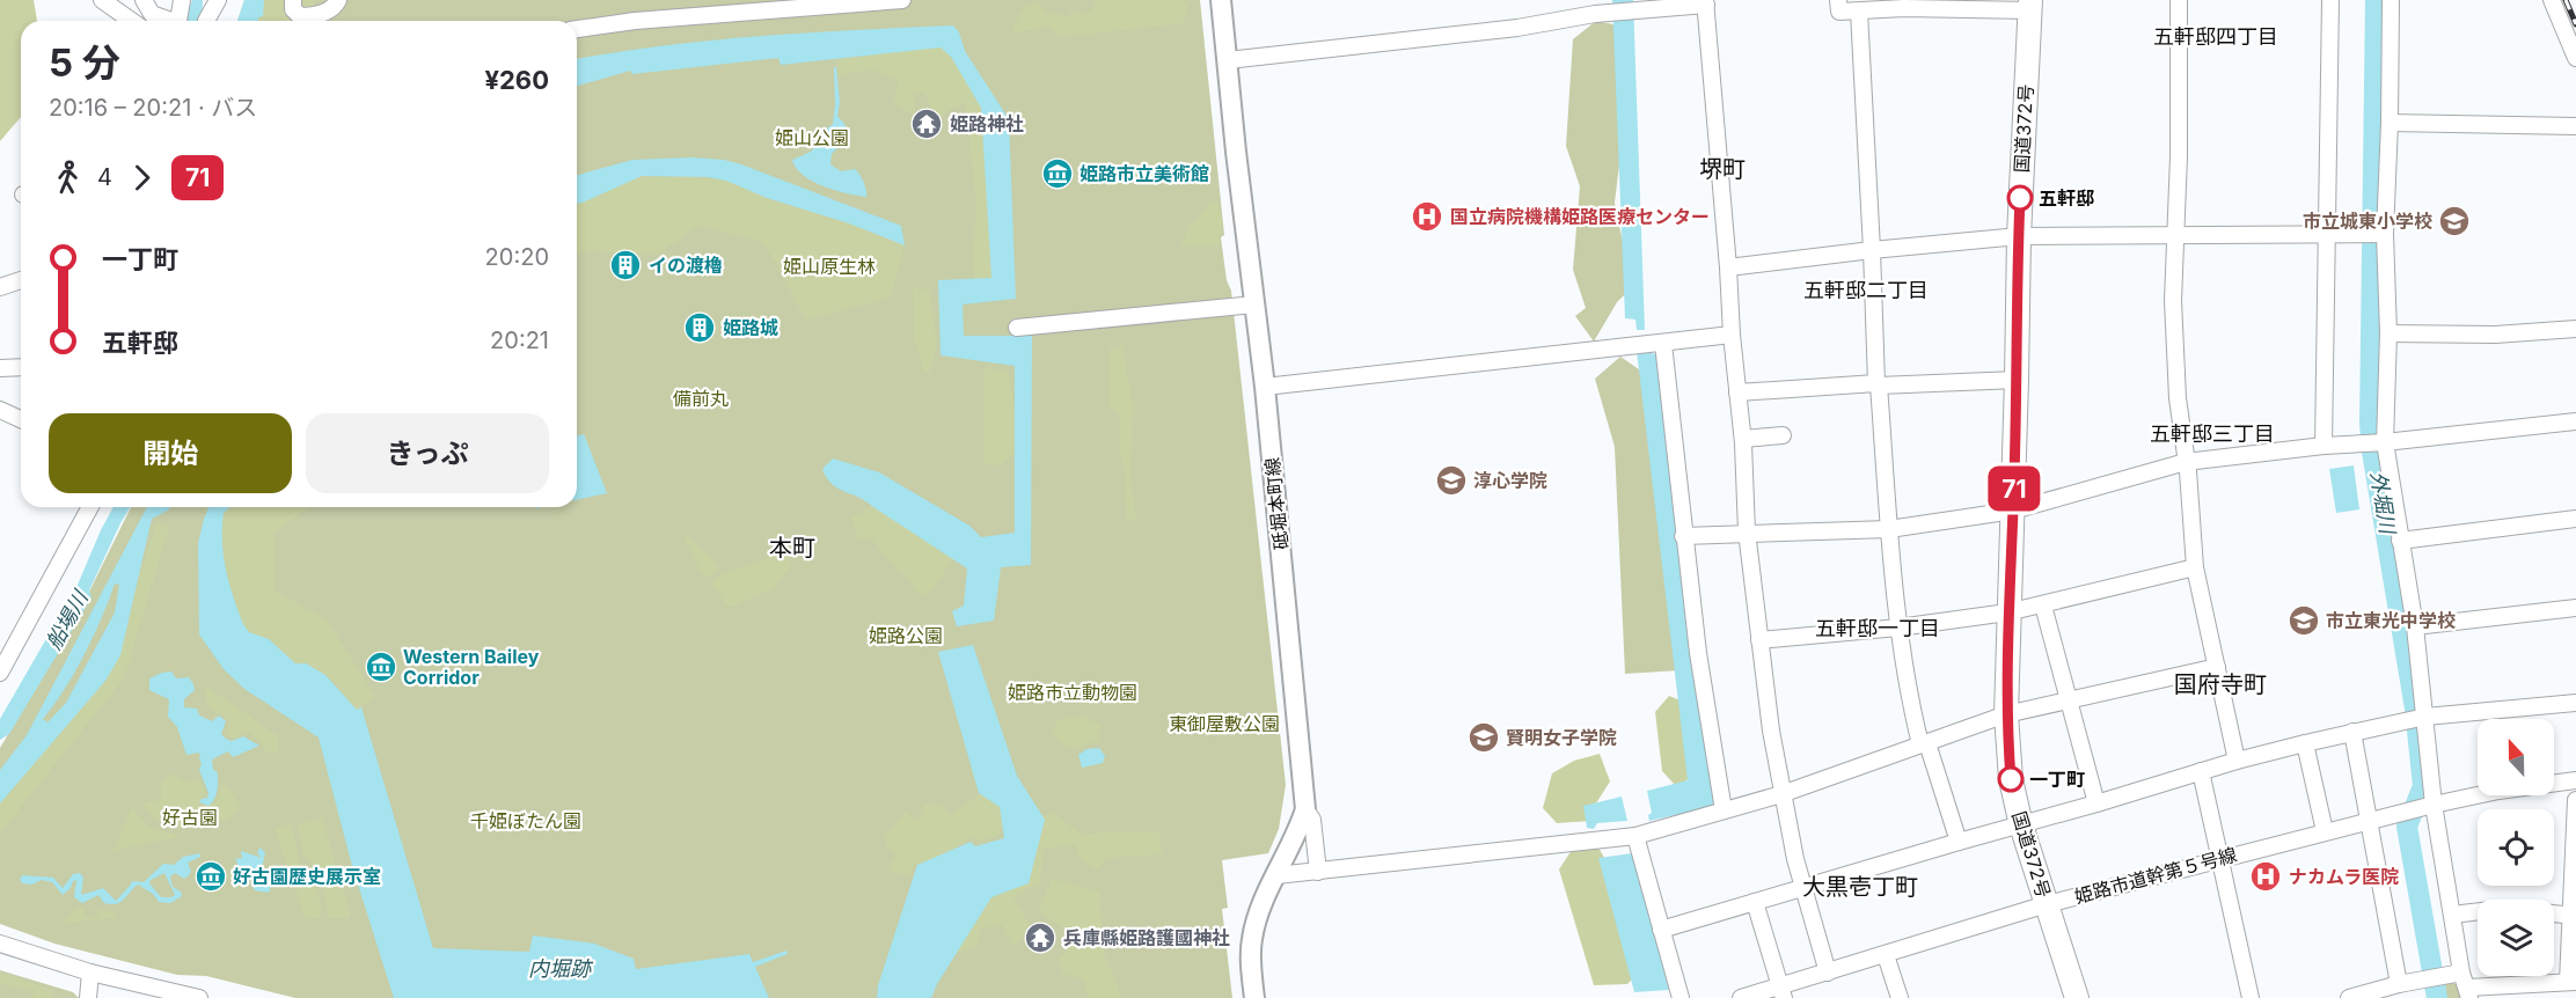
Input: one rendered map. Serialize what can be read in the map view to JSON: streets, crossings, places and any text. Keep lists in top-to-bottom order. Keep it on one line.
{"streets":{"highway":["国道372号"],"main road":["砥堀本町線"],"street":["姫路市道幹第５号線"]},"crossings":[["国道372号","姫路市道幹第５号線"]],"districts":["五軒邸四丁目","堺町","五軒邸二丁目","五軒邸三丁目","本町","五軒邸一丁目","国府寺町","大黒壱丁町"],"water":["外堀川","船場川","内堀跡"],"parks":["姫山公園","姫山原生林","備前丸","姫路公園","姫路市立動物園","東御屋敷公園","好古園","千姫ぼたん園"],"places":{"temple":["姫路神社","兵庫縣姫路護國神社"],"museum":["姫路市立美術館","Western Bailey Corridor","好古園歴史展示室"],"other":["五軒邸","一丁町"],"hospital":["国立病院機構姫路医療センター","ナカムラ医院"],"school or university":["市立城東小学校","淳心学院","市立東光中学校","賢明女子学院"],"building":["イの渡櫓","姫路城"]},"lines":["bus line 71"],"north":"top","page":{"on_map":"71","heading":["5 分","20:16 – 20:21 · バス","¥260"],"legs":["4","71"],"list":[{"name":"一丁町","value":"20:20"},{"name":"五軒邸","value":"20:21"}],"buttons":["開始","きっぷ"]}}
